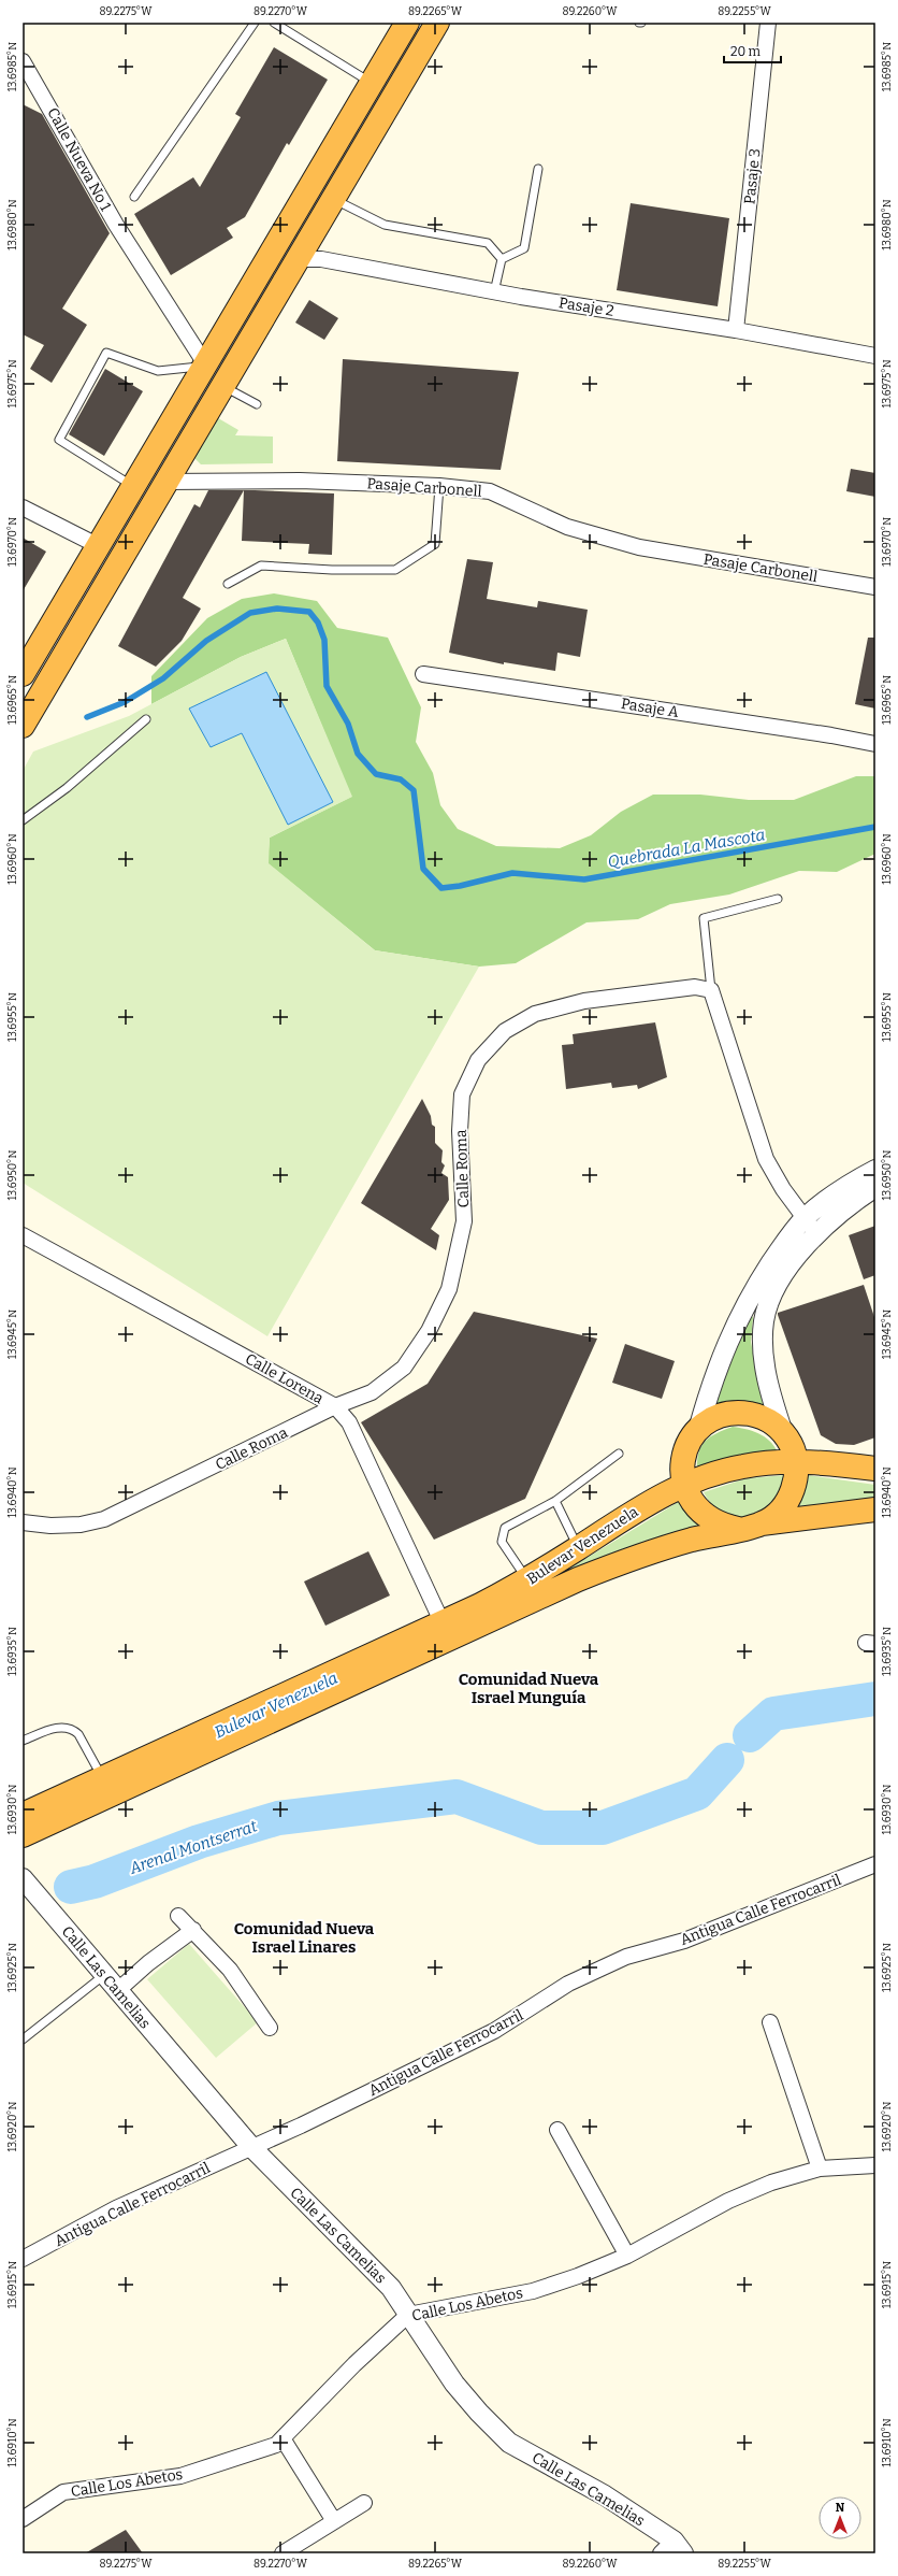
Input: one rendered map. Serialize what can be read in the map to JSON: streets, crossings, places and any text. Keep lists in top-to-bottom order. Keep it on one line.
{"streets":{"highway":["Bulevar Venezuela"],"street":["Calle Nueva No 1","Pasaje 3","Pasaje 2","Pasaje Carbonell","Pasaje A","Calle Roma","Calle Lorena","Antigua Calle Ferrocarril","Calle Las Camelias","Calle Los Abetos"]},"crossings":[["Pasaje 3","Pasaje 2"],["Calle Roma","Calle Lorena"],["Calle Lorena","Bulevar Venezuela"],["Antigua Calle Ferrocarril","Calle Las Camelias"],["Calle Las Camelias","Calle Los Abetos"]],"districts":["Comunidad Nueva Israel Munguía","Comunidad Nueva Israel Linares"],"water":["Quebrada La Mascota","Bulevar Venezuela","Arenal Montserrat"],"scale_bar":"20 m","north":"top","coordinates":["89.2275°W","89.2270°W","89.2265°W","89.2260°W","89.2255°W","13.6985°N","13.6980°N","13.6975°N","13.6970°N","13.6965°N","13.6960°N","13.6955°N","13.6950°N","13.6945°N","13.6940°N","13.6935°N","13.6930°N","13.6925°N","13.6920°N","13.6915°N","13.6910°N"]}
